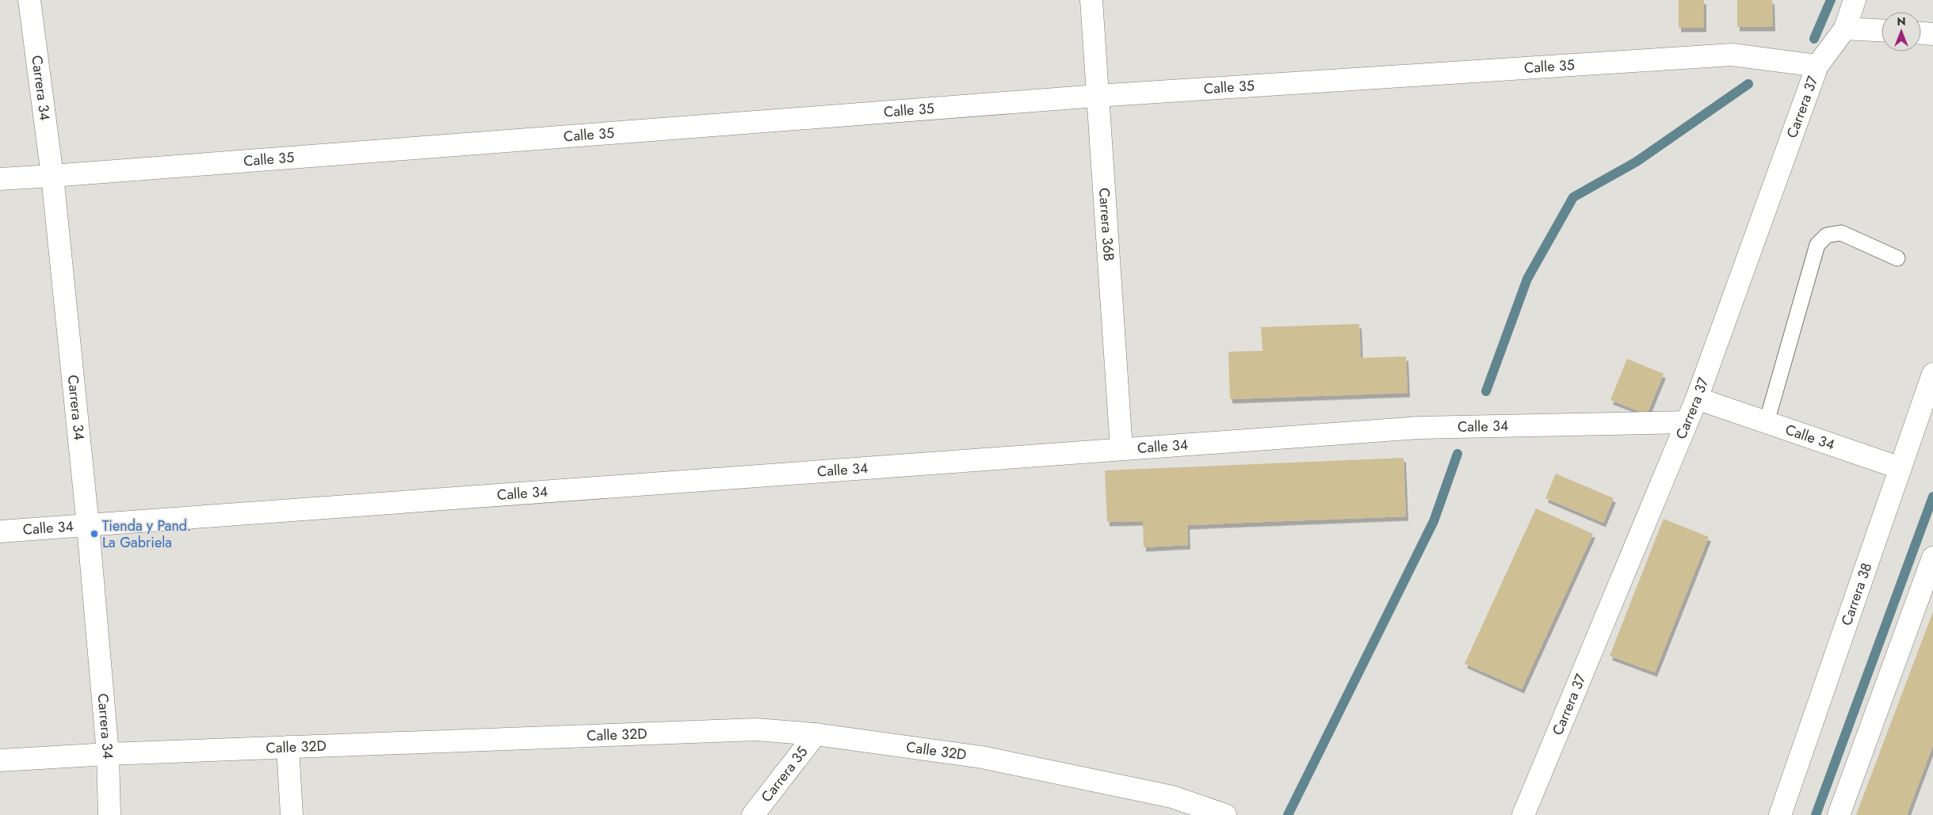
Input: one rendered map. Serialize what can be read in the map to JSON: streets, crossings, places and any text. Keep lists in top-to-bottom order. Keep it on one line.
{"streets":{"street":["Calle 35","Carrera 34","Carrera 37","Carrera 36B","Calle 34","Carrera 38","Calle 32D","Carrera 35"]},"crossings":[["Calle 35","Carrera 34"],["Calle 35","Carrera 37"],["Calle 35","Carrera 36B"],["Carrera 34","Calle 34"],["Carrera 34","Calle 32D"],["Carrera 37","Calle 34"],["Carrera 36B","Calle 34"],["Calle 34","Carrera 38"],["Calle 32D","Carrera 35"]],"places":["Tienda y Pand. La Gabriela"],"north":"top"}
